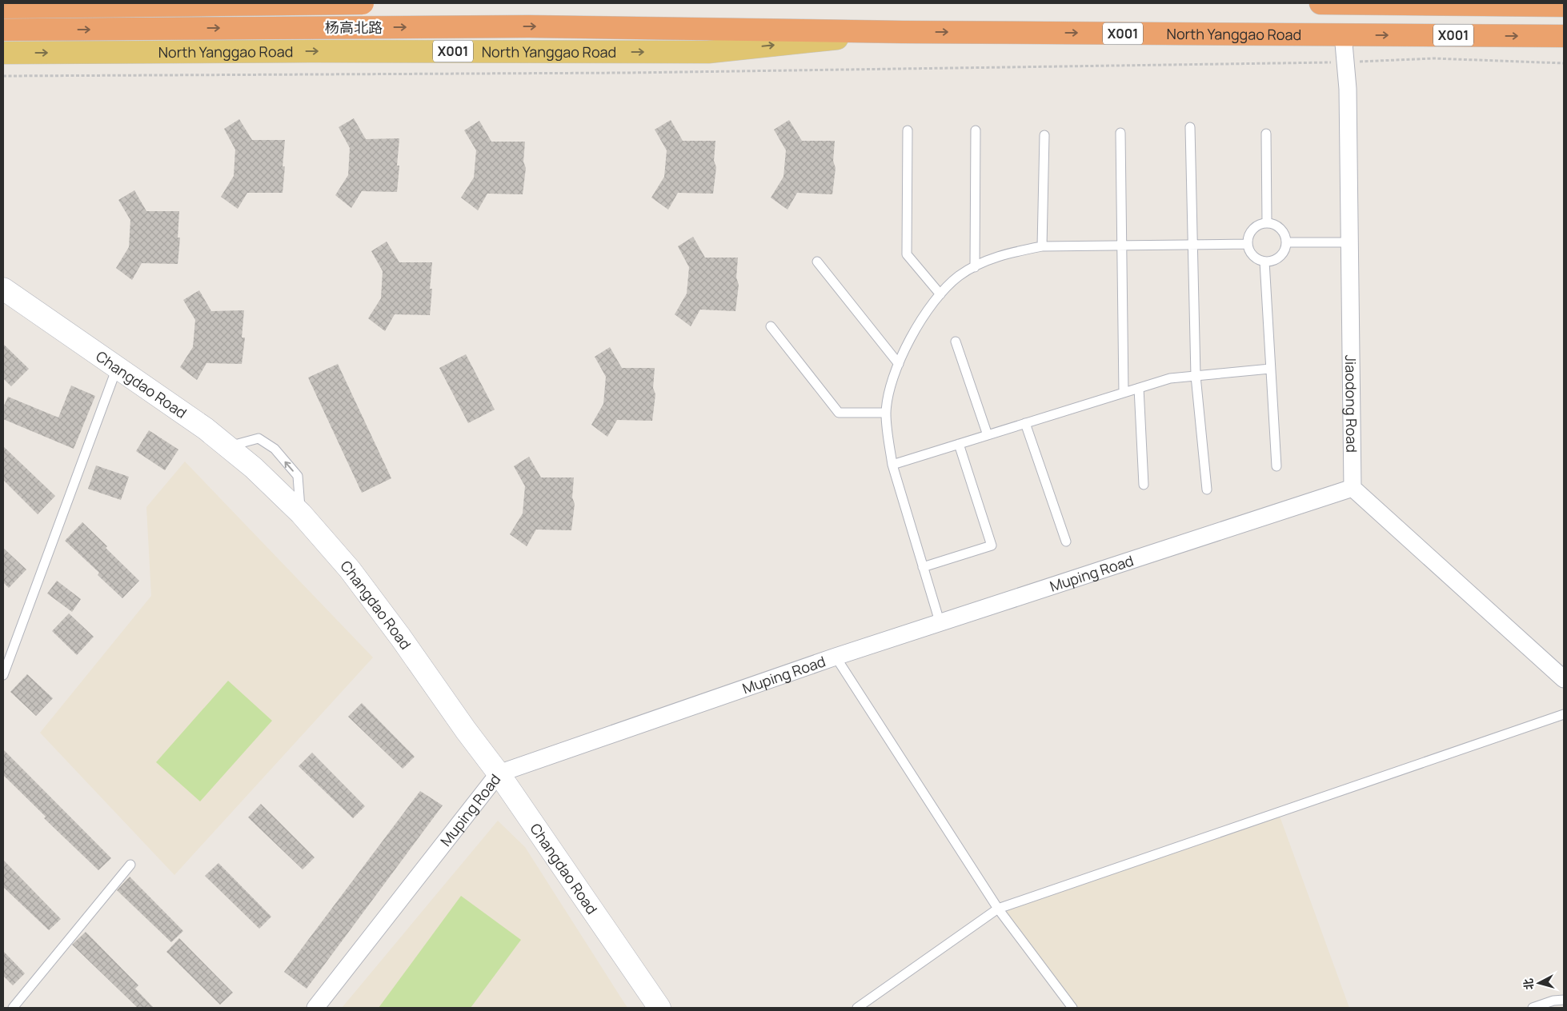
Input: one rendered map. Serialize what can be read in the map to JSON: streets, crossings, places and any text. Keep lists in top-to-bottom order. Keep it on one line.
{"streets":{"highway":["杨高北路","X001","North Yanggao Road"],"street":["Changdao Road","Jiaodong Road","Muping Road"]},"crossings":[["杨高北路","North Yanggao Road"],["North Yanggao Road","Jiaodong Road"],["Changdao Road","Muping Road"],["Jiaodong Road","Muping Road"]],"one_way":["North Yanggao Road"],"north":"left"}
